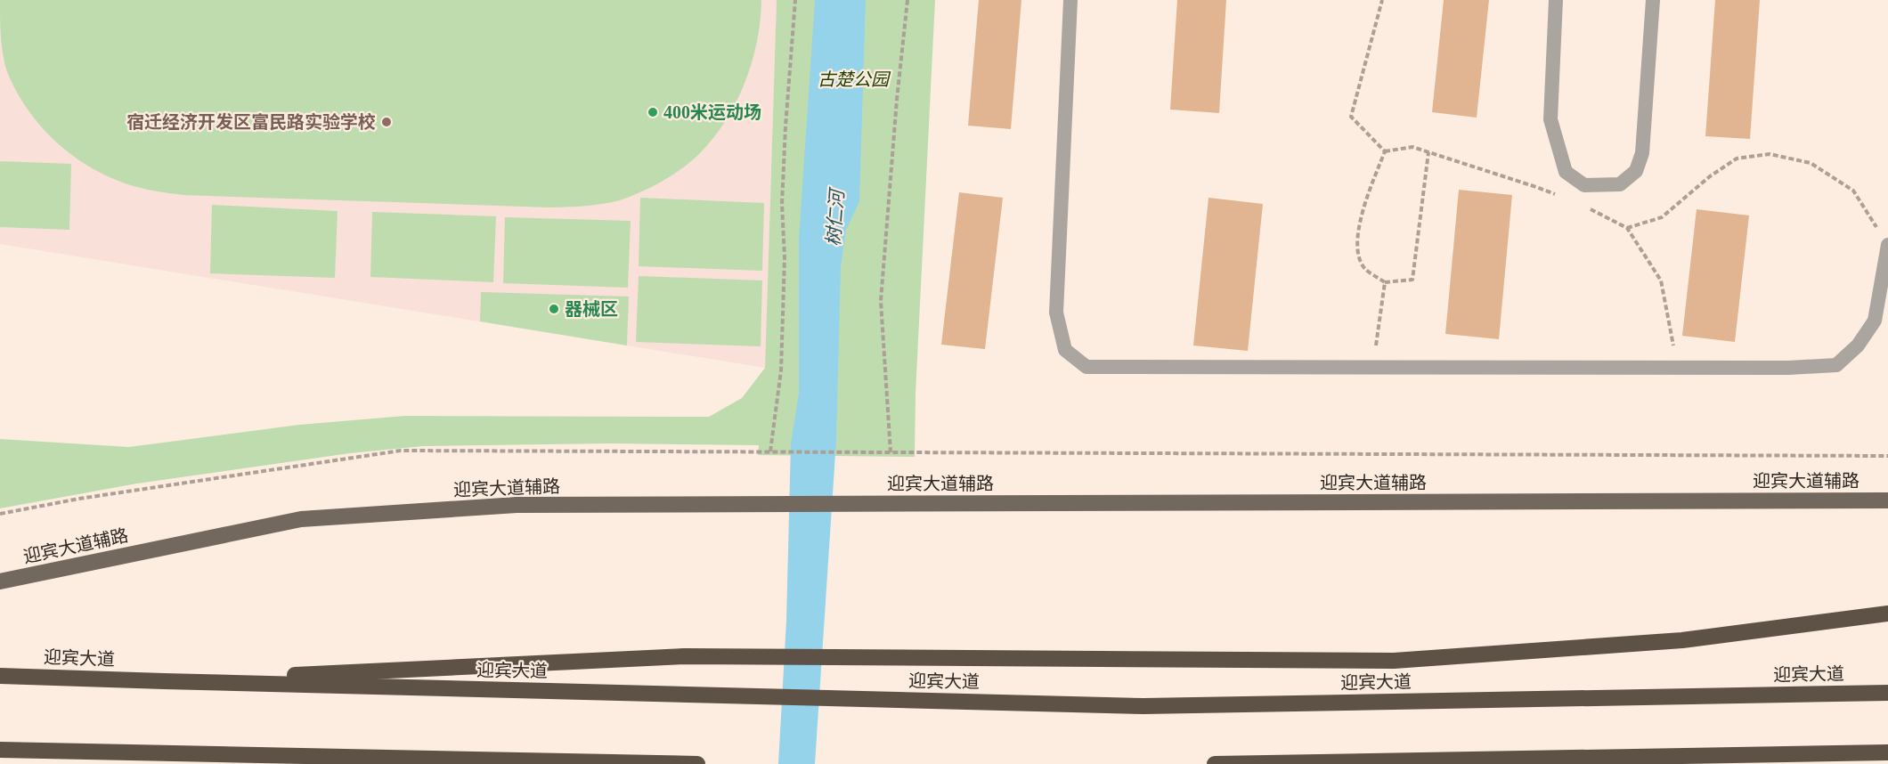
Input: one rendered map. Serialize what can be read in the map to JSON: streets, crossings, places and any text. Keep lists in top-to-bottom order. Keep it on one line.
{"streets":{"highway":["迎宾大道"],"main road":["迎宾大道辅路"]},"water":["树仁河"],"parks":["古楚公园"],"places":["400米运动场","宿迁经济开发区富民路实验学校","器械区"]}
